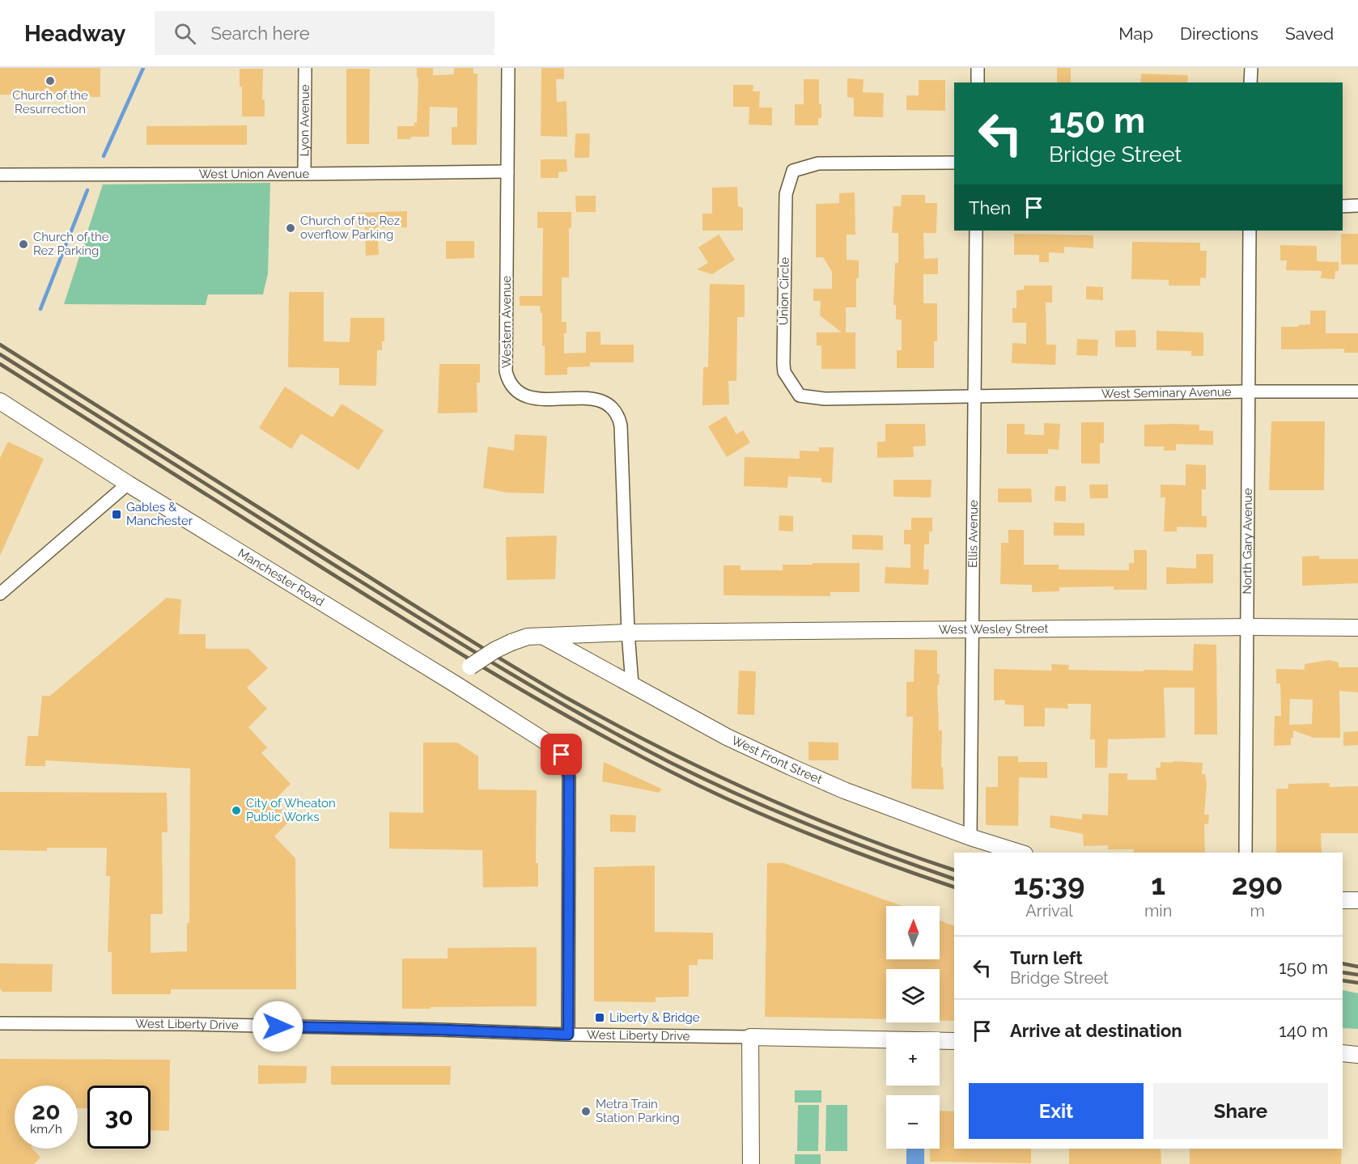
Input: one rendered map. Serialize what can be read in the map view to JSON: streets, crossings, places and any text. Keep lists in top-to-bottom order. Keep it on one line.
{"streets":{"street":["Lyon Avenue","West Union Avenue","Union Circle","Western Avenue","West Seminary Avenue","Ellis Avenue","North Gary Avenue","Manchester Road","West Wesley Street","West Front Street","West Liberty Drive"]},"crossings":[["Lyon Avenue","West Union Avenue"],["West Union Avenue","Western Avenue"],["Union Circle","West Seminary Avenue"],["Union Circle","Ellis Avenue"],["Western Avenue","West Wesley Street"],["West Seminary Avenue","Ellis Avenue"],["West Seminary Avenue","North Gary Avenue"],["Ellis Avenue","West Wesley Street"],["Ellis Avenue","West Front Street"],["North Gary Avenue","West Wesley Street"],["Manchester Road","West Wesley Street"],["West Wesley Street","West Front Street"]],"places":{"other":["Church of the Resurrection","Church of the Rez overflow Parking","Church of the Rez Parking","City of Wheaton Public Works","Metra Train Station Parking"],"transit":["Gables & Manchester","Liberty & Bridge"]},"north":"top","page":{"header":"Headway","search":"Search here","nav":["Map","Directions","Saved"],"turn":["150 m","Bridge Street"],"then":"Then","eta":["15:39","Arrival","1","min","290","m"],"map_buttons":["+","−"],"list":[{"name":"Turn left","note":"Bridge Street","value":"150 m"},{"name":"Arrive at destination","value":"140 m"}],"buttons":["Exit","Share"],"speed":"20 km/h","limit":"30"}}
